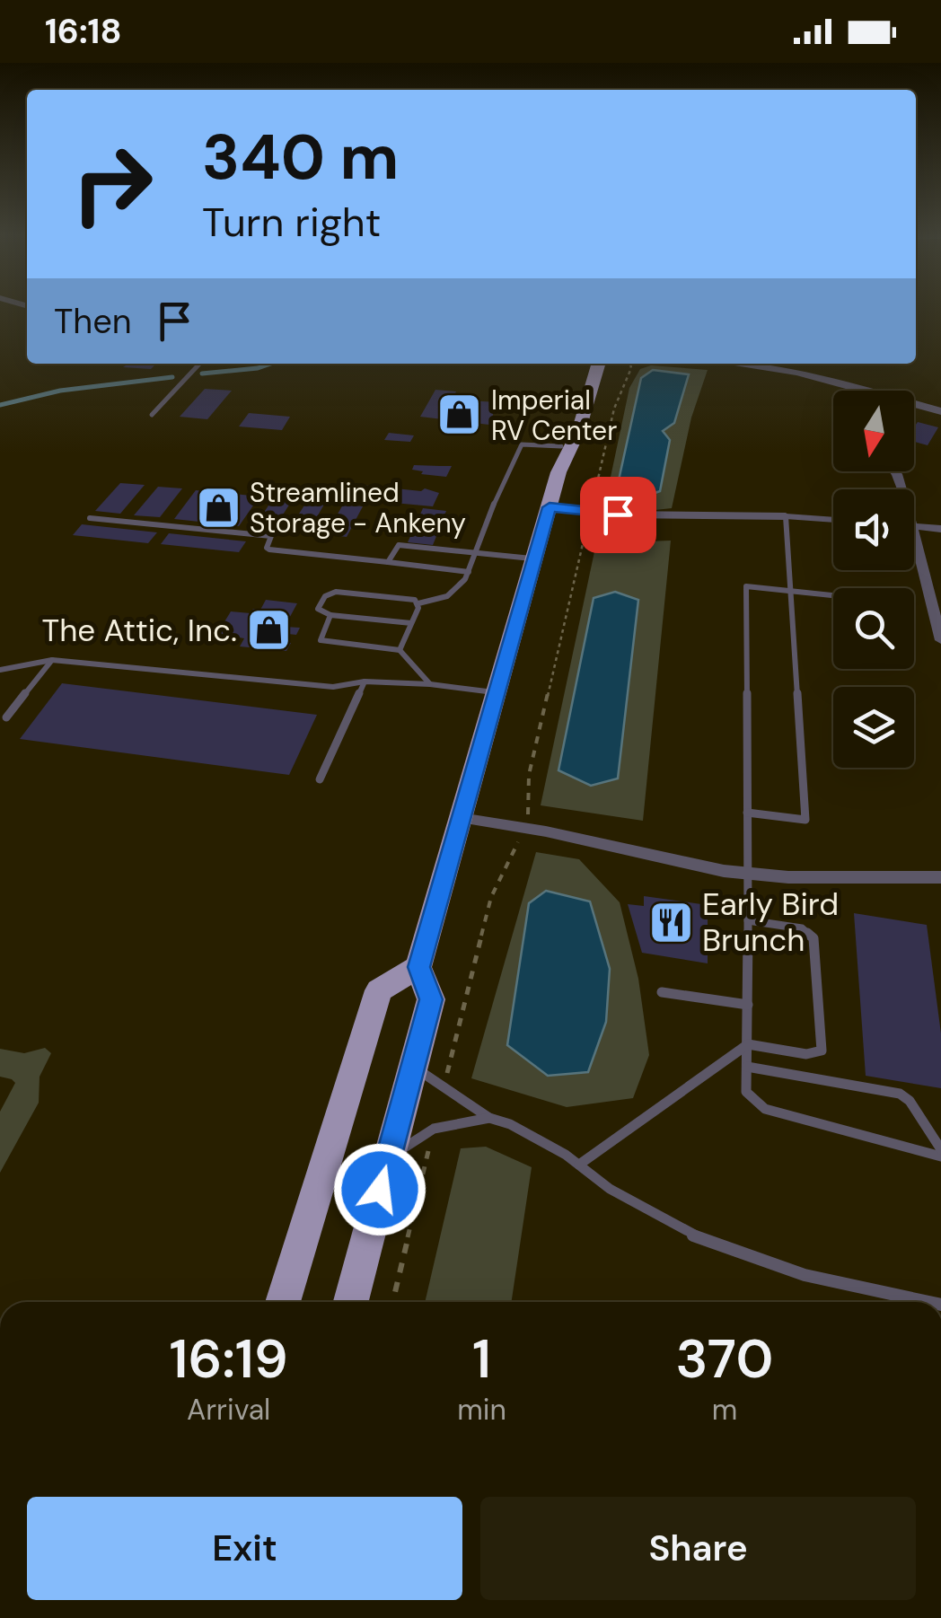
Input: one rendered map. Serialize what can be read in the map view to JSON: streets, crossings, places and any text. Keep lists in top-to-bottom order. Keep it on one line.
{"places":{"shop":["Imperial RV Center","Streamlined Storage - Ankeny","The Attic, Inc."],"restaurant":["Early Bird Brunch"]},"north":"bottom","page":{"status":"16:18","turn":["340 m","Turn right"],"then":"Then","eta":["16:19","Arrival","1","min","370","m"],"buttons":["Exit","Share"]}}
